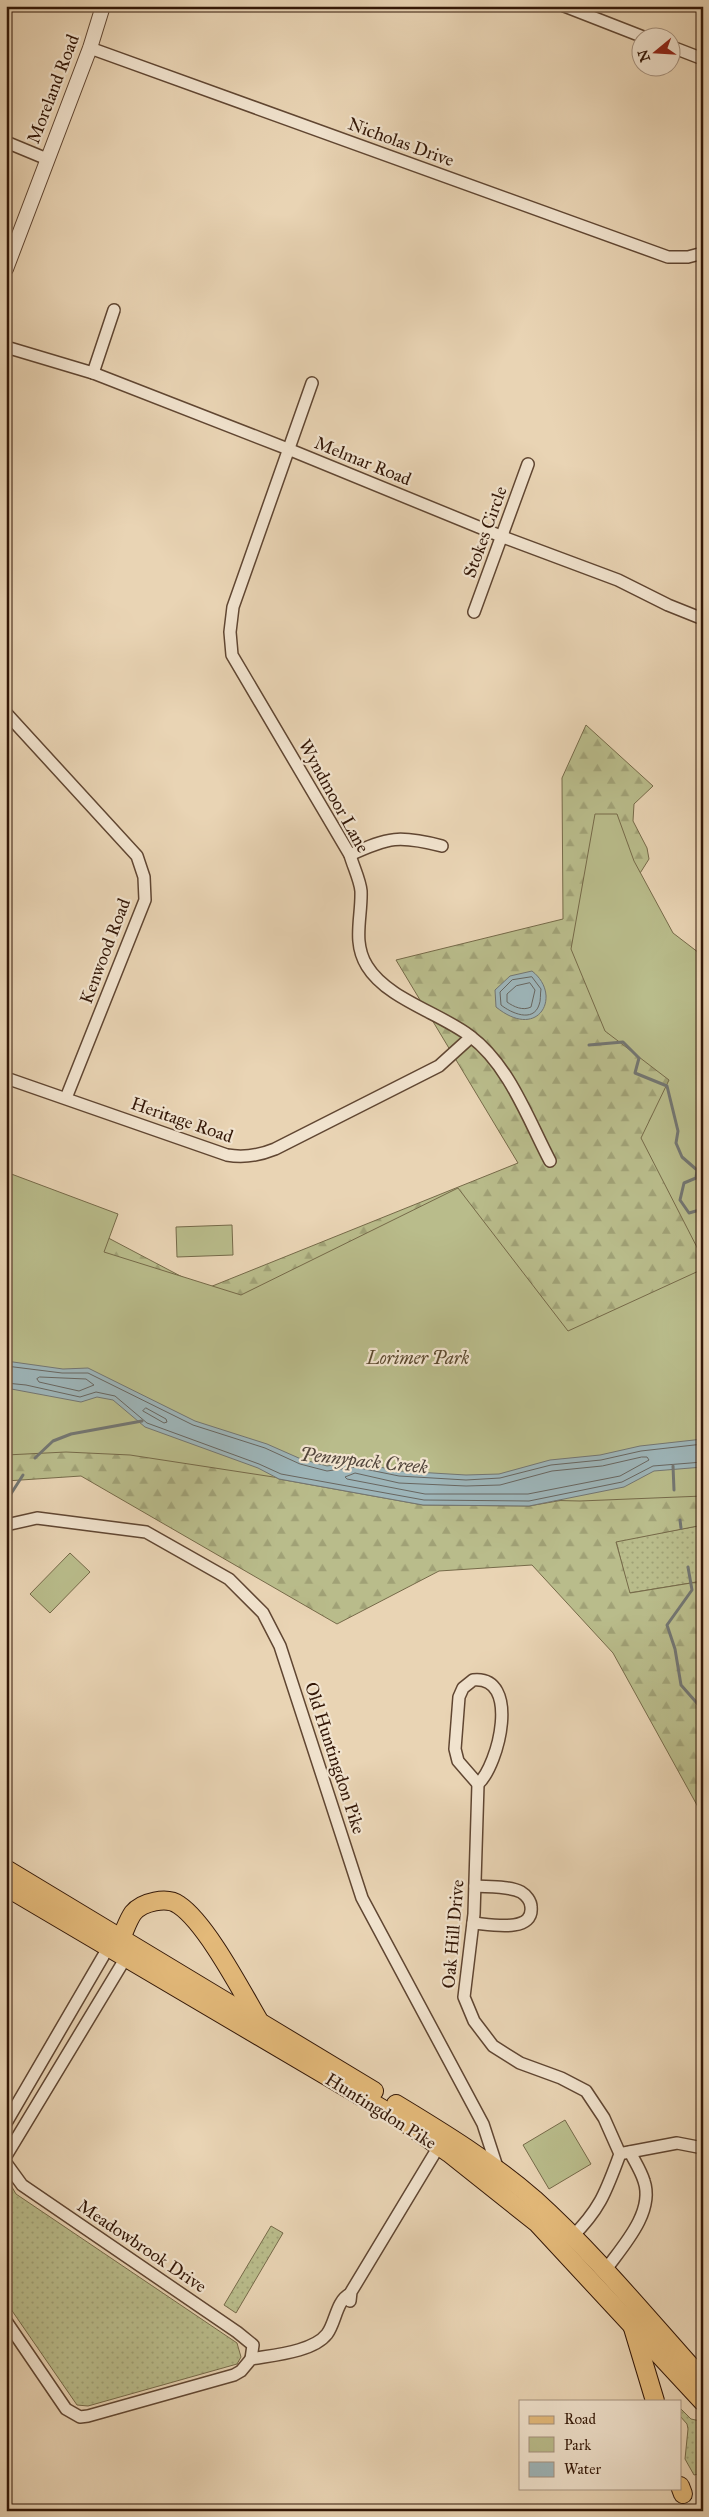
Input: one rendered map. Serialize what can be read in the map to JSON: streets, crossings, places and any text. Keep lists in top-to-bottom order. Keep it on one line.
{"streets":{"main road":["Huntingdon Pike"],"street":["Moreland Road","Nicholas Drive","Melmar Road","Stokes Circle","Wyndmoor Lane","Kenwood Road","Heritage Road","Old Huntingdon Pike","Oak Hill Drive","Meadowbrook Drive"]},"crossings":[["Moreland Road","Nicholas Drive"],["Melmar Road","Stokes Circle"],["Melmar Road","Wyndmoor Lane"],["Wyndmoor Lane","Heritage Road"],["Kenwood Road","Heritage Road"],["Old Huntingdon Pike","Huntingdon Pike"],["Oak Hill Drive","Huntingdon Pike"]],"water":["Pennypack Creek"],"parks":["Lorimer Park"],"legend":["Road","Park","Water"],"north":"left"}
